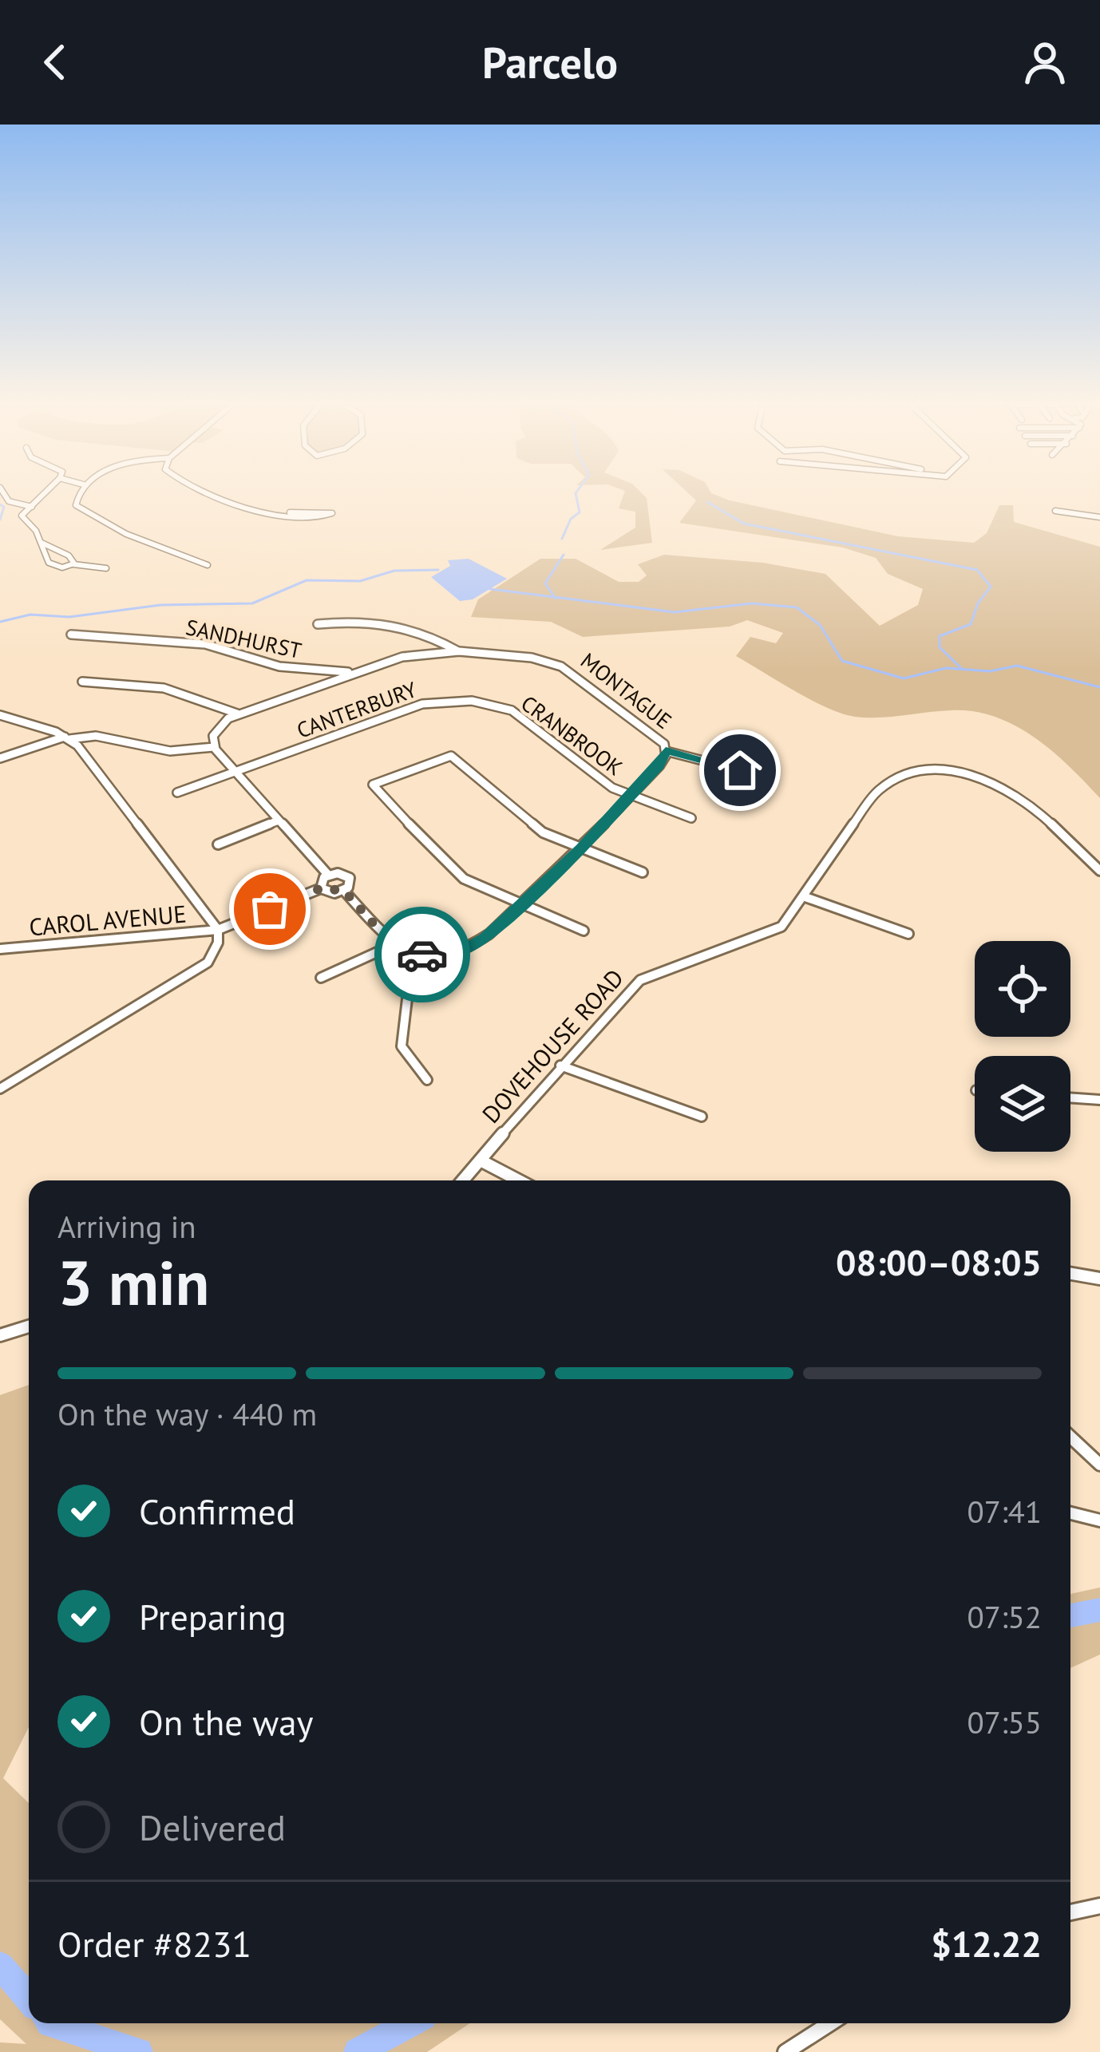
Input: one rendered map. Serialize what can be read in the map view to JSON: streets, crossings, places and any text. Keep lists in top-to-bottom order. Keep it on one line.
{"streets":{"street":["SANDHURST","MONTAGUE","CANTERBURY","CRANBROOK","CAROL AVENUE","DOVEHOUSE ROAD"]},"crossings":[["SANDHURST","MONTAGUE"],["MONTAGUE","CRANBROOK"],["CANTERBURY","CRANBROOK"]],"page":{"header":"Parcelo","heading":["3 min","Arriving in","08:00–08:05"],"panel":["Order #8231","$12.22"],"bar":"On the way · 440 m","list":[["Confirmed","07:41"],["Preparing","07:52"],["On the way","07:55"],"Delivered"]}}
